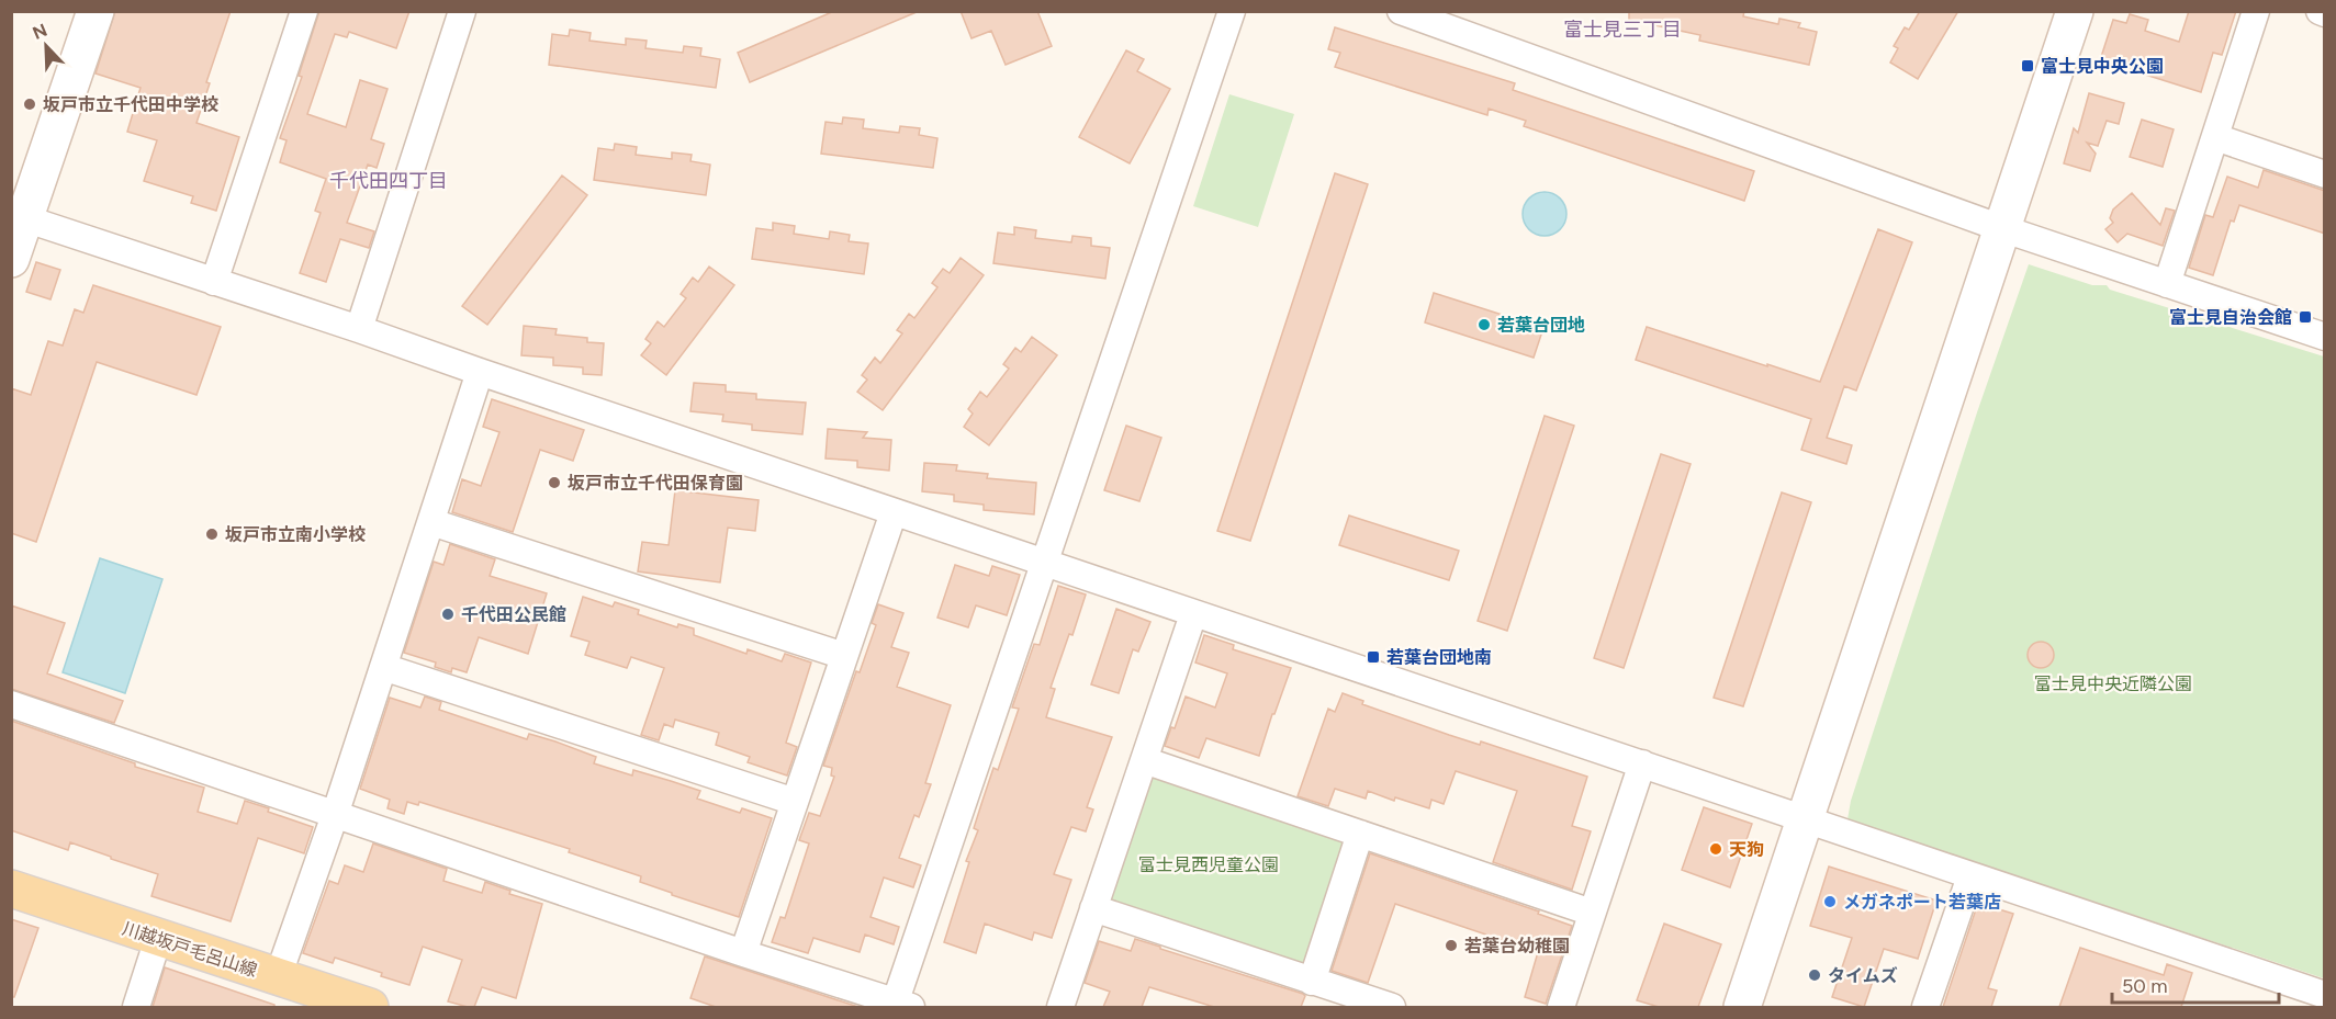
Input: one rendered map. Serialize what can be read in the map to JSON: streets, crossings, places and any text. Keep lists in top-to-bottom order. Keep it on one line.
{"streets":{"main road":["川越坂戸毛呂山線"]},"districts":["富士見三丁目","千代田四丁目"],"parks":["富士見中央近隣公園","富士見西児童公園"],"places":{"transit":["富士見中央公園","富士見自治会館","若葉台団地南"],"other":["坂戸市立千代田中学校","若葉台団地","坂戸市立千代田保育園","坂戸市立南小学校","千代田公民館","天狗","メガネポート若葉店","若葉台幼稚園","タイムズ"]},"scale_bar":"50 m","north":"top left"}
